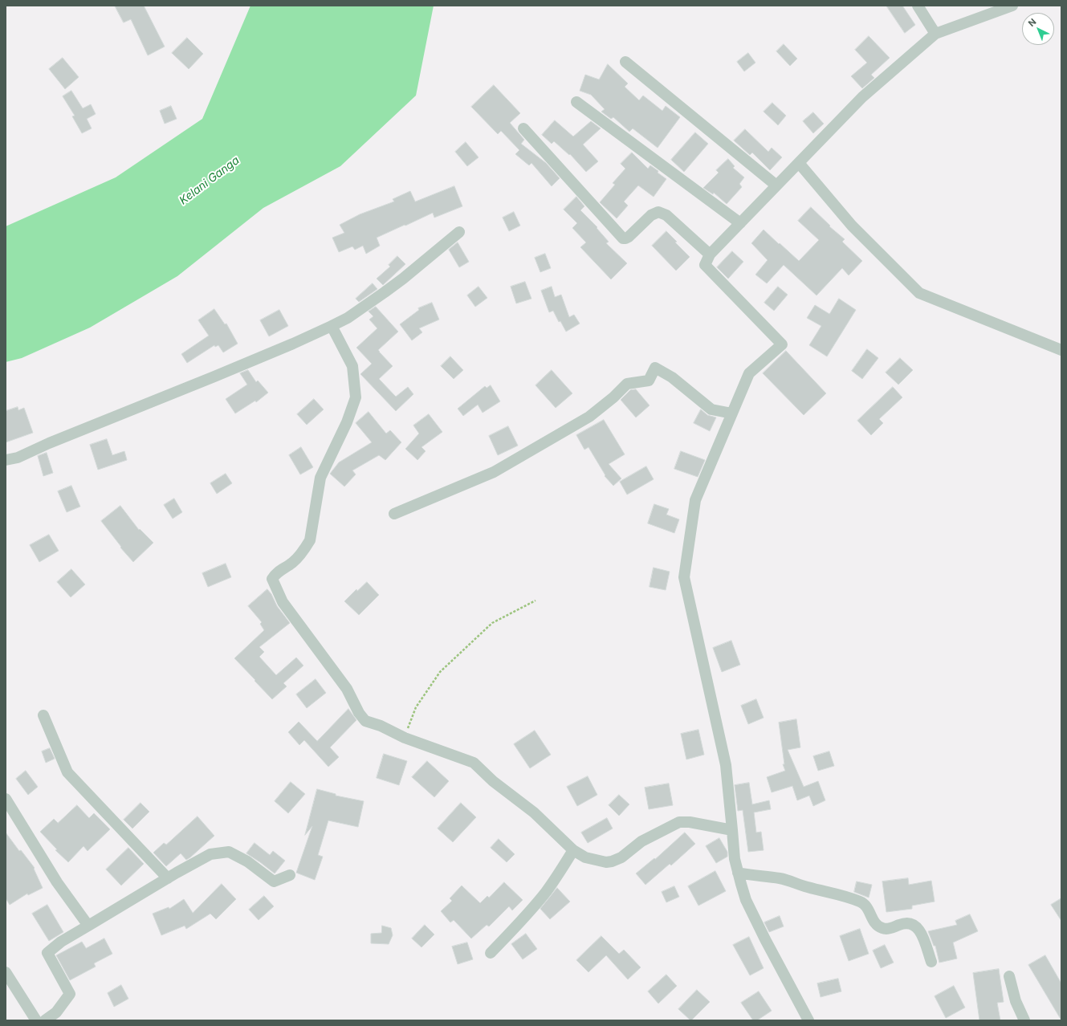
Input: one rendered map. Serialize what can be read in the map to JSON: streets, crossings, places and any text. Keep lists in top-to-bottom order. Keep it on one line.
{"water":["Kelani Ganga"],"north":"top left"}
